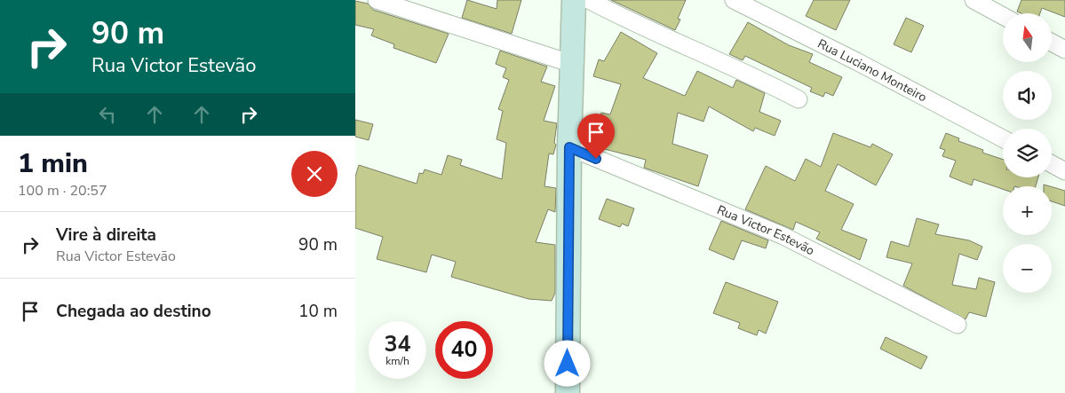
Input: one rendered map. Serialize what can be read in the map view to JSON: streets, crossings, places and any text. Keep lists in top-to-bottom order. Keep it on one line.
{"streets":{"street":["Rua Luciano Monteiro","Rua Victor Estevão"]},"north":"top","page":{"turn":["90 m","Rua Victor Estevão"],"map_buttons":["+","−"],"heading":["1 min","100 m · 20:57"],"list":[{"name":"Vire à direita","note":"Rua Victor Estevão","value":"90 m"},{"name":"Chegada ao destino","value":"10 m"}],"speed":"34 km/h","limit":"40"}}
